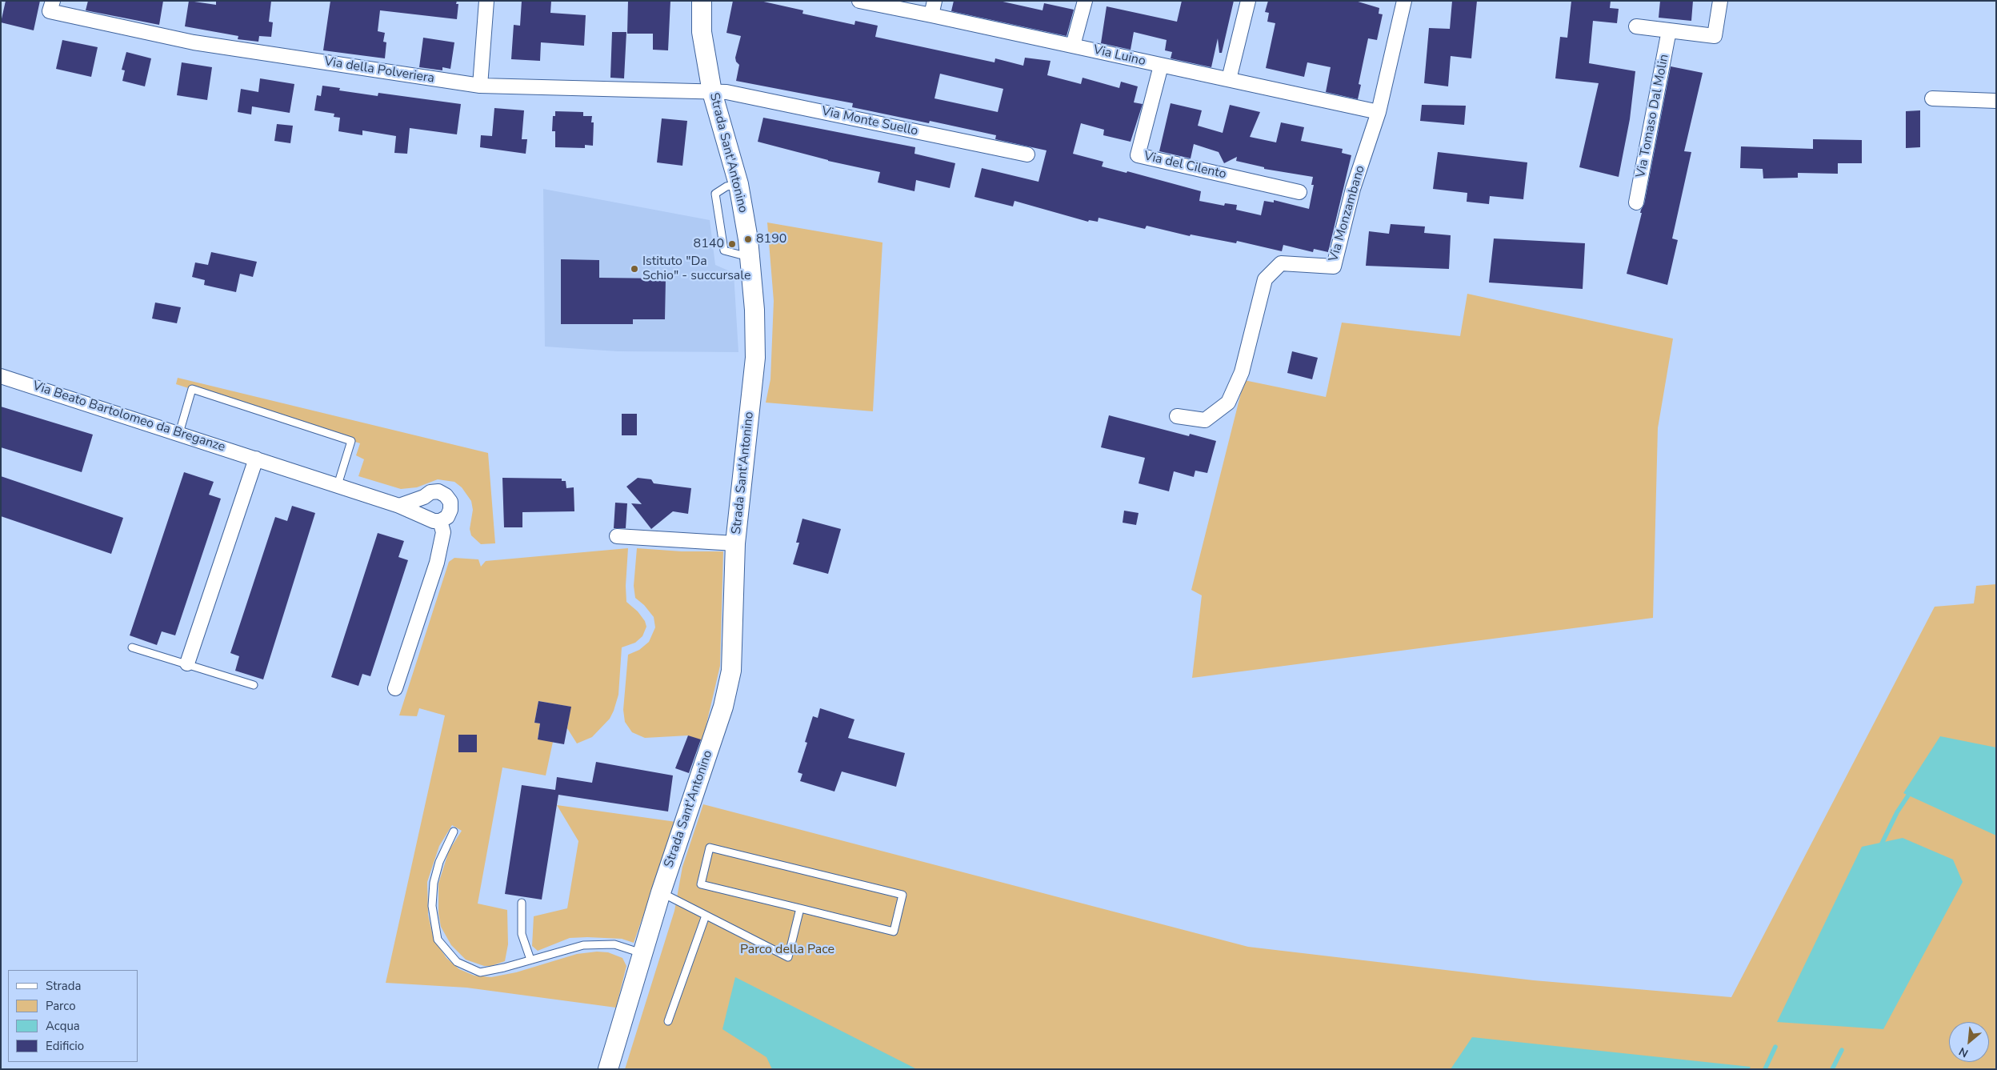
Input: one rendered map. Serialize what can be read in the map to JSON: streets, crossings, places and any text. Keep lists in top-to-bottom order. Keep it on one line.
{"streets":{"main road":["Strada Sant'Antonino"],"street":["Via Luino","Via della Polveriera","Via Tomaso Dal Molin","Via Monte Suello","Via del Cilento","Via Monzambano","Via Beato Bartolomeo da Breganze"]},"crossings":[["Via Luino","Via del Cilento"],["Via Luino","Via Monzambano"],["Via della Polveriera","Via Monte Suello"],["Via della Polveriera","Strada Sant'Antonino"],["Via Monte Suello","Strada Sant'Antonino"]],"parks":["Parco della Pace"],"places":["8190","8140","Istituto \"Da Schio\" - succursale"],"legend":["Strada","Parco","Acqua","Edificio"],"north":"bottom left"}
